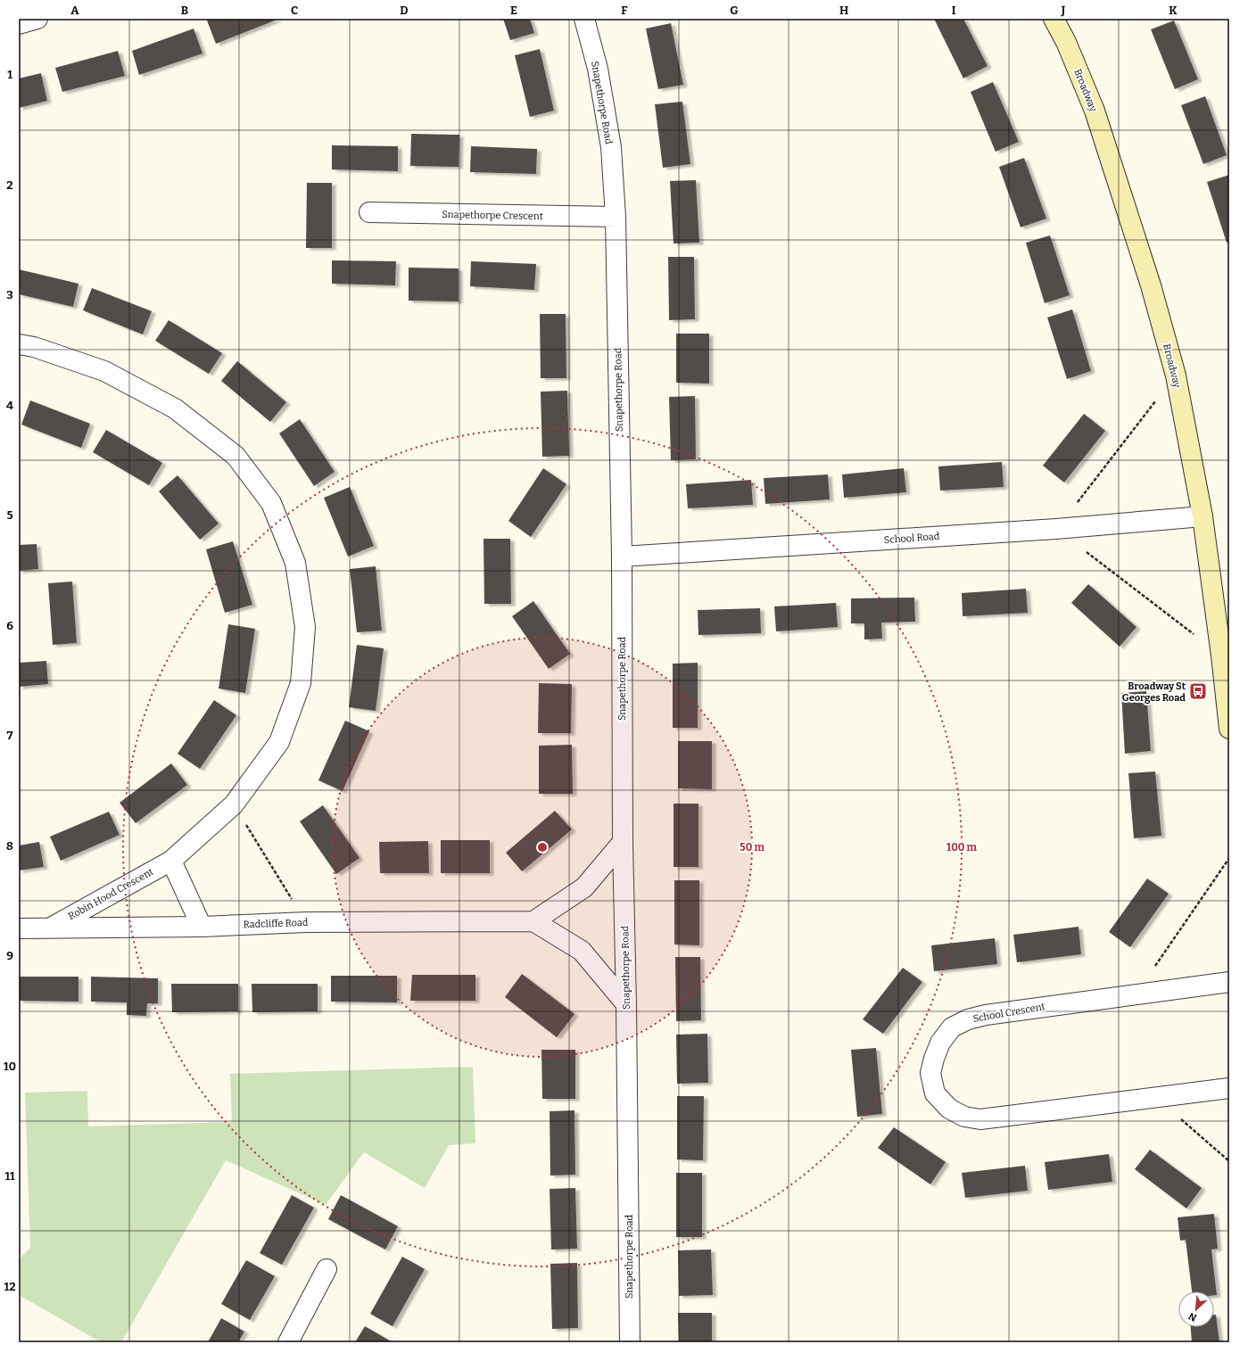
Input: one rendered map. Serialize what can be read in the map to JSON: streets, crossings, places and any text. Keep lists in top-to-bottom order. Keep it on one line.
{"streets":{"street":["Broadway","Snapethorpe Road","Snapethorpe Crescent","School Road","Robin Hood Crescent","Radcliffe Road","School Crescent"]},"crossings":[["Broadway","School Road"],["Snapethorpe Road","Snapethorpe Crescent"],["Snapethorpe Road","School Road"],["Robin Hood Crescent","Radcliffe Road"]],"places":{"bus stop":["Broadway St Georges Road"]},"north":"bottom left","grid":{"columns":["A","B","C","D","E","F","G","H","I","J","K"],"rows":["1","2","3","4","5","6","7","8","9","10","11","12"]},"rings":["50 m","100 m"]}
